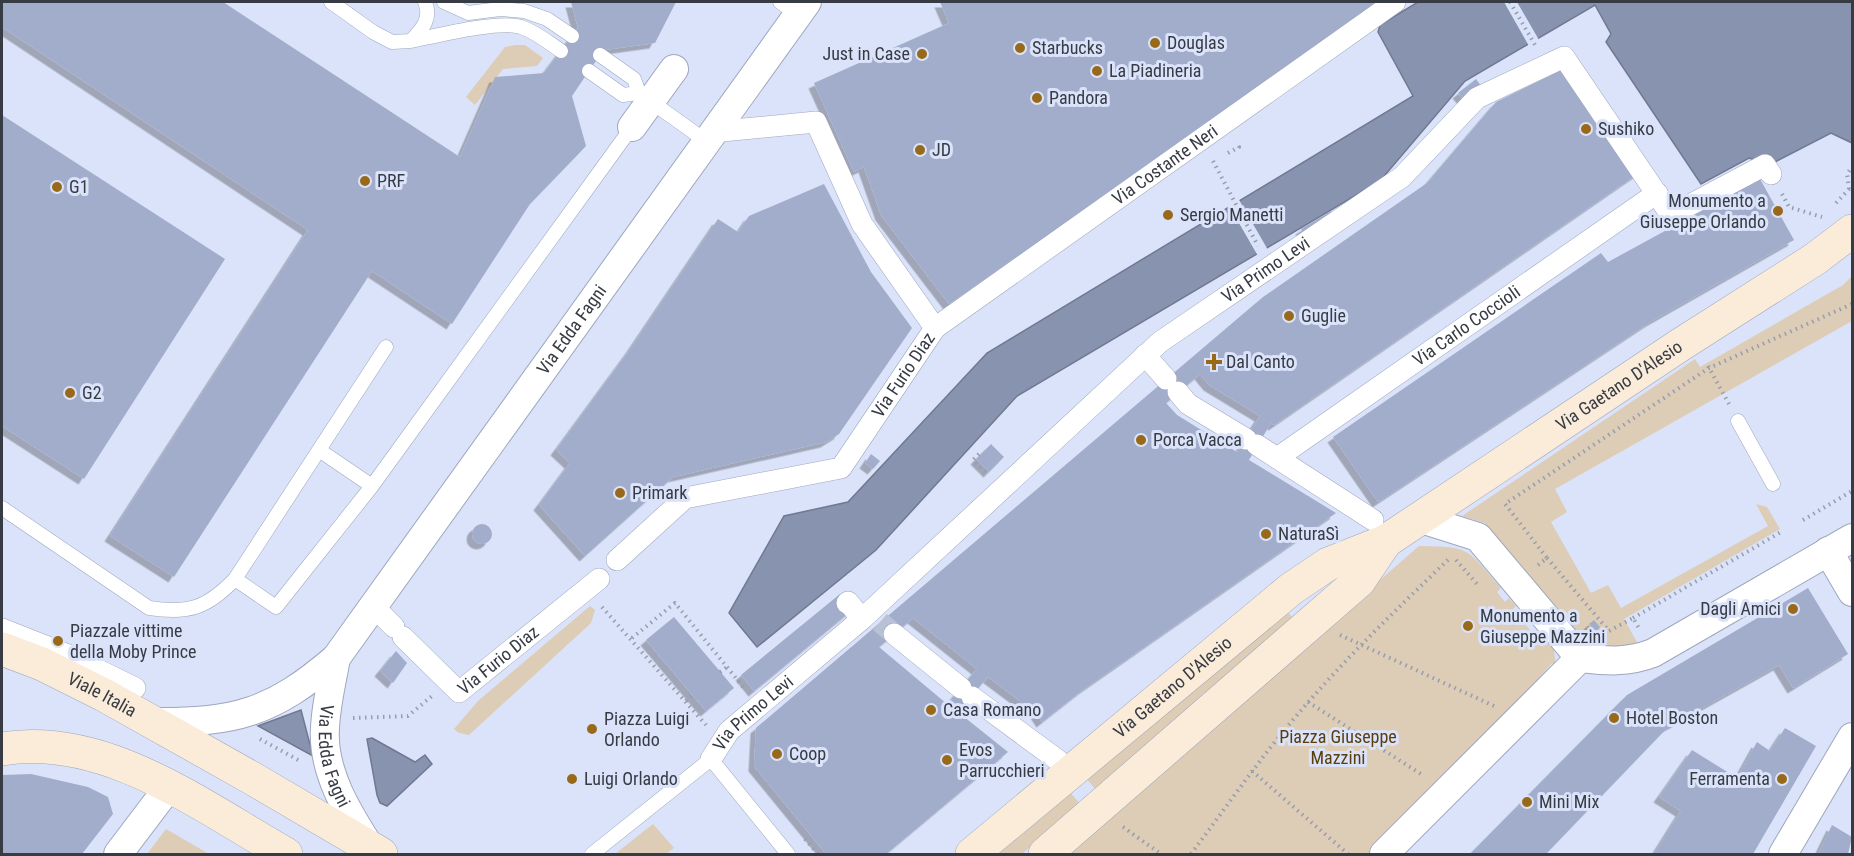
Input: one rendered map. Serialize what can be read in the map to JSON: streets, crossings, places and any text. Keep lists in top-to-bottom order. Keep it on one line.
{"streets":{"main road":["Via Gaetano D'Alesio","Viale Italia"],"street":["Via Costante Neri","Via Primo Levi","Via Carlo Coccioli","Via Edda Fagni","Via Furio Diaz"]},"crossings":[["Via Costante Neri","Via Furio Diaz"],["Via Primo Levi","Via Carlo Coccioli"],["Via Edda Fagni","Via Furio Diaz"],["Via Edda Fagni","Viale Italia"]],"parks":["Piazza Giuseppe Mazzini"],"places":{"other":["Douglas","Starbucks","Just in Case","La Piadineria","Pandora","Sushiko","JD","PRF","G1","Monumento a Giuseppe Orlando","Sergio Manetti","Guglie","G2","Porca Vacca","Primark","NaturaSì","Dagli Amici","Monumento a Giuseppe Mazzini","Piazzale vittime della Moby Prince","Casa Romano","Hotel Boston","Piazza Luigi Orlando","Coop","Evos Parrucchieri","Luigi Orlando","Ferramenta","Mini Mix"],"health":["Dal Canto"]}}
